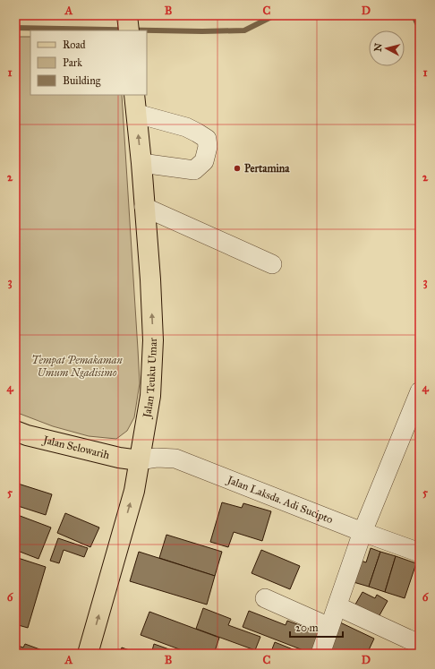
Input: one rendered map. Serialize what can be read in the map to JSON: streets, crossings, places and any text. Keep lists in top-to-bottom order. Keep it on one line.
{"streets":{"main road":["Jalan Teuku Umar","Jalan Selowarih"],"street":["Jalan Laksda. Adi Sucipto"]},"crossings":[["Jalan Teuku Umar","Jalan Selowarih"],["Jalan Teuku Umar","Jalan Laksda. Adi Sucipto"],["Jalan Selowarih","Jalan Laksda. Adi Sucipto"]],"one_way":["Jalan Teuku Umar"],"parks":["Tempat Pemakaman Umum Ngadisimo"],"places":["Pertamina"],"legend":["Road","Park","Building"],"scale_bar":"20 m","north":"left","grid":{"columns":["A","B","C","D"],"rows":["1","2","3","4","5","6"]}}
